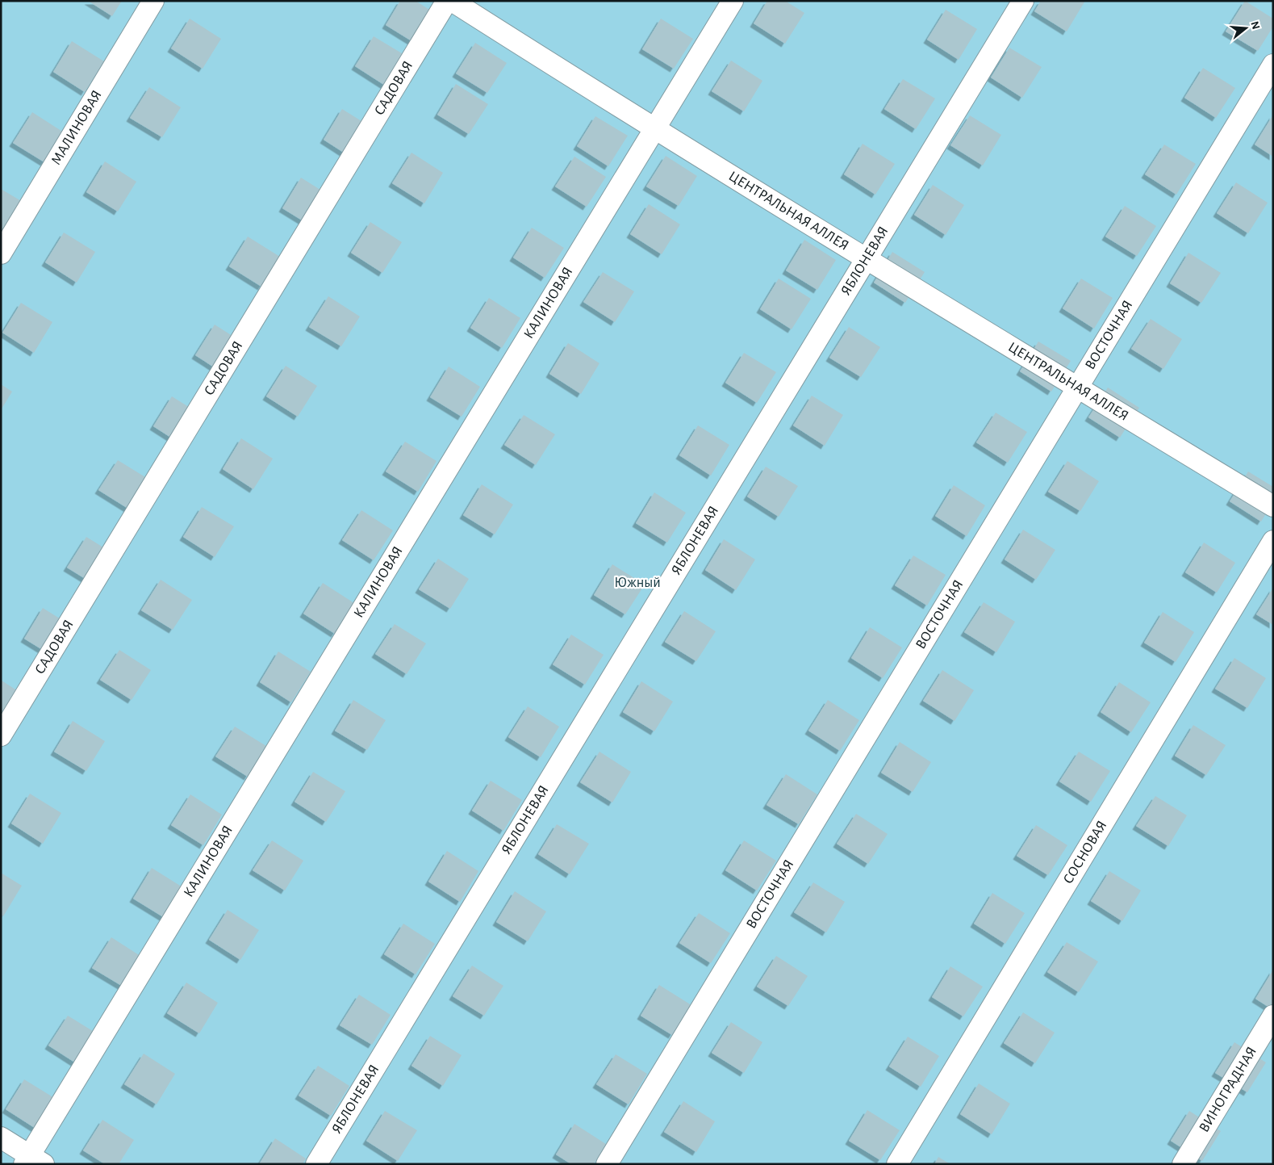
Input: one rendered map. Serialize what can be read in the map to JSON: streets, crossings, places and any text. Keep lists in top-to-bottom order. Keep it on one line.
{"streets":{"street":["САДОВАЯ","МАЛИНОВАЯ","ЦЕНТРАЛЬНАЯ АЛЛЕЯ","ЯБЛОНЕВАЯ","КАЛИНОВАЯ","ВОСТОЧНАЯ","СОСНОВАЯ","ВИНОГРАДНАЯ"]},"crossings":[["ЦЕНТРАЛЬНАЯ АЛЛЕЯ","ЯБЛОНЕВАЯ"],["ЦЕНТРАЛЬНАЯ АЛЛЕЯ","КАЛИНОВАЯ"],["ЦЕНТРАЛЬНАЯ АЛЛЕЯ","ВОСТОЧНАЯ"]],"parks":["Южный"],"north":"right"}
